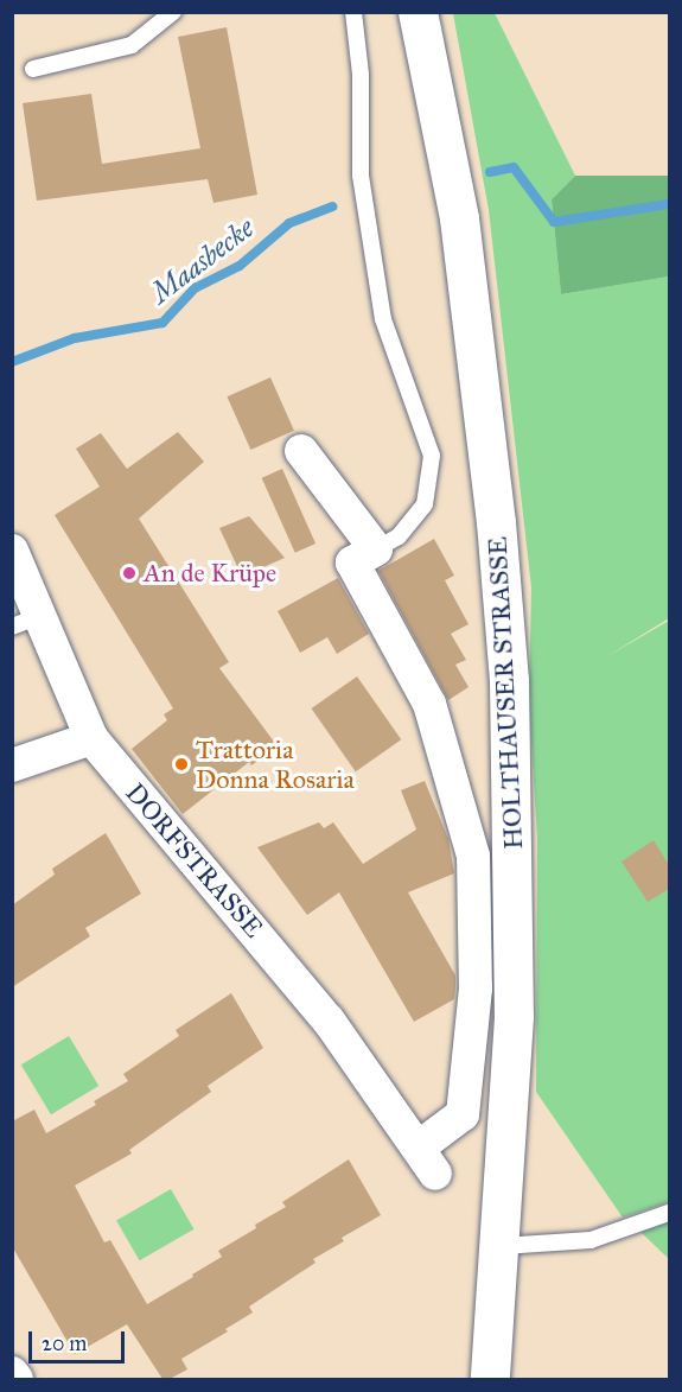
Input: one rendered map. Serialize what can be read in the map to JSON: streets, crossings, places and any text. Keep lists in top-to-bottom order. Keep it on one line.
{"streets":{"street":["HOLTHAUSER STRASSE","DORFSTRASSE"]},"water":["Maasbecke"],"places":["An de Krüpe","Trattoria Donna Rosaria"],"scale_bar":"20 m"}
